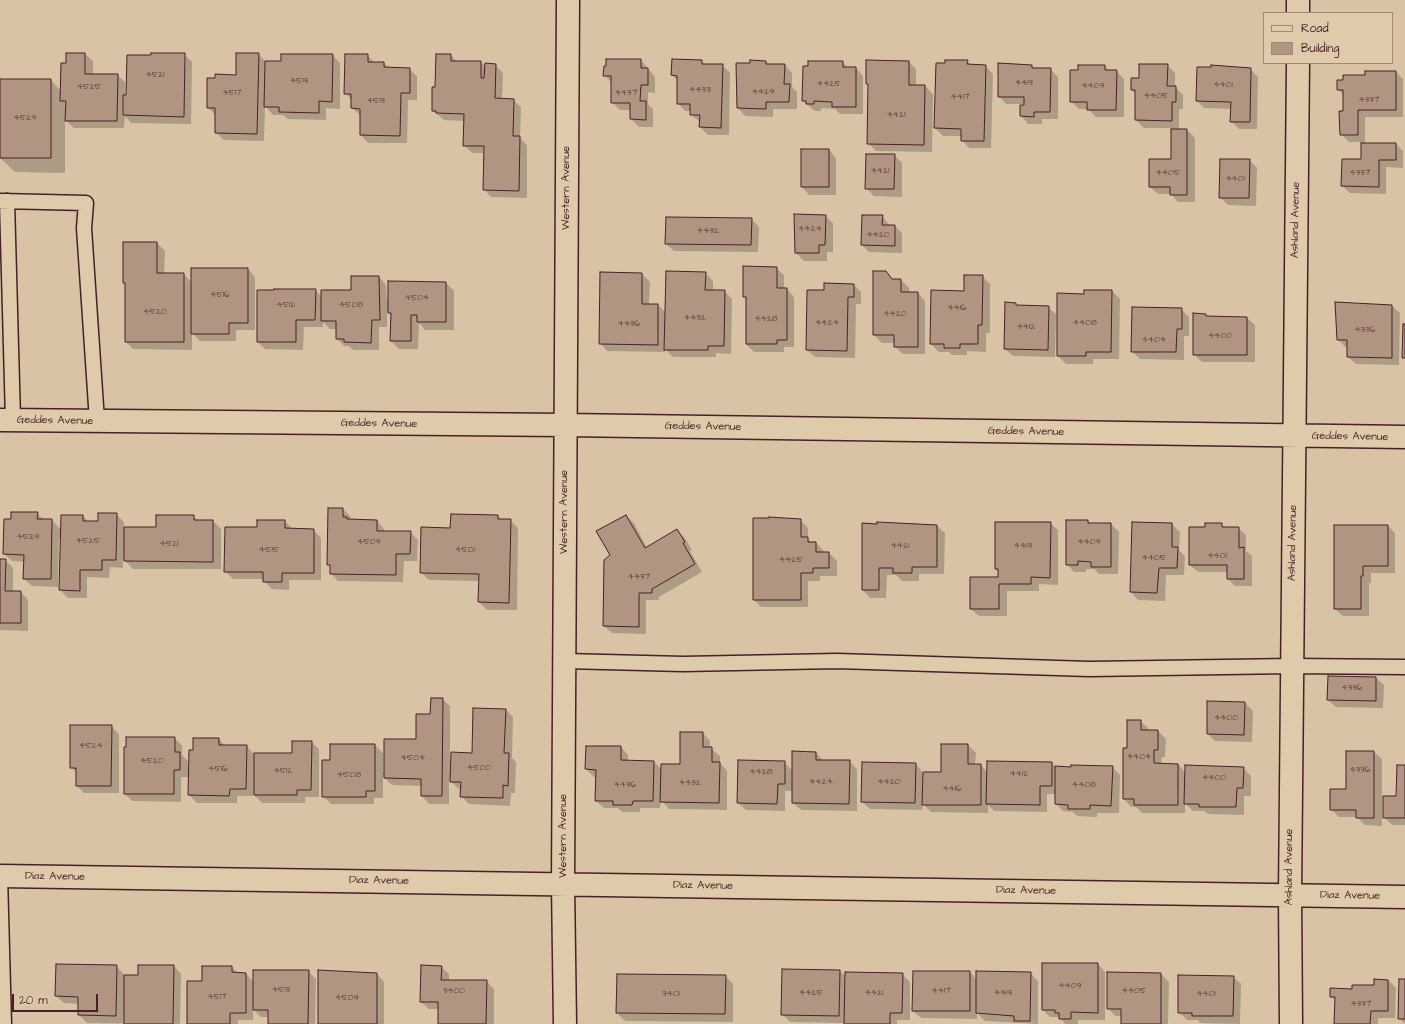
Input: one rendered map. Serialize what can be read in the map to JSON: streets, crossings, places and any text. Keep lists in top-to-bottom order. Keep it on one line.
{"streets":{"street":["Western Avenue","Ashland Avenue","Geddes Avenue","Diaz Avenue"]},"crossings":[["Western Avenue","Geddes Avenue"],["Western Avenue","Diaz Avenue"],["Ashland Avenue","Geddes Avenue"],["Ashland Avenue","Diaz Avenue"]],"house_numbers":["4521","4513","4413","4425","4401","4409","4525","4433","4429","4517","4437","4405","4417","4337","4513","4421","4529","4421","4405","4337","4401","4424","4432","4420","4516","4504","4512","4508","4416","4520","4420","4432","4428","4424","4408","4436","4412","4336","4400","4404","4529","4525","4509","4409","4521","4421","4413","4515","4501","4401","4405","4425","4437","4336","4400","4524","4404","4504","4520","4500","4516","4336","4512","4428","4412","4508","4400","4424","4420","4432","4436","4408","4416","4409","4513","3400","4417","4405","4425","4421","4413","3401","4401","4517","4509","4337"],"legend":["Road","Building"],"scale_bar":"20 m"}
